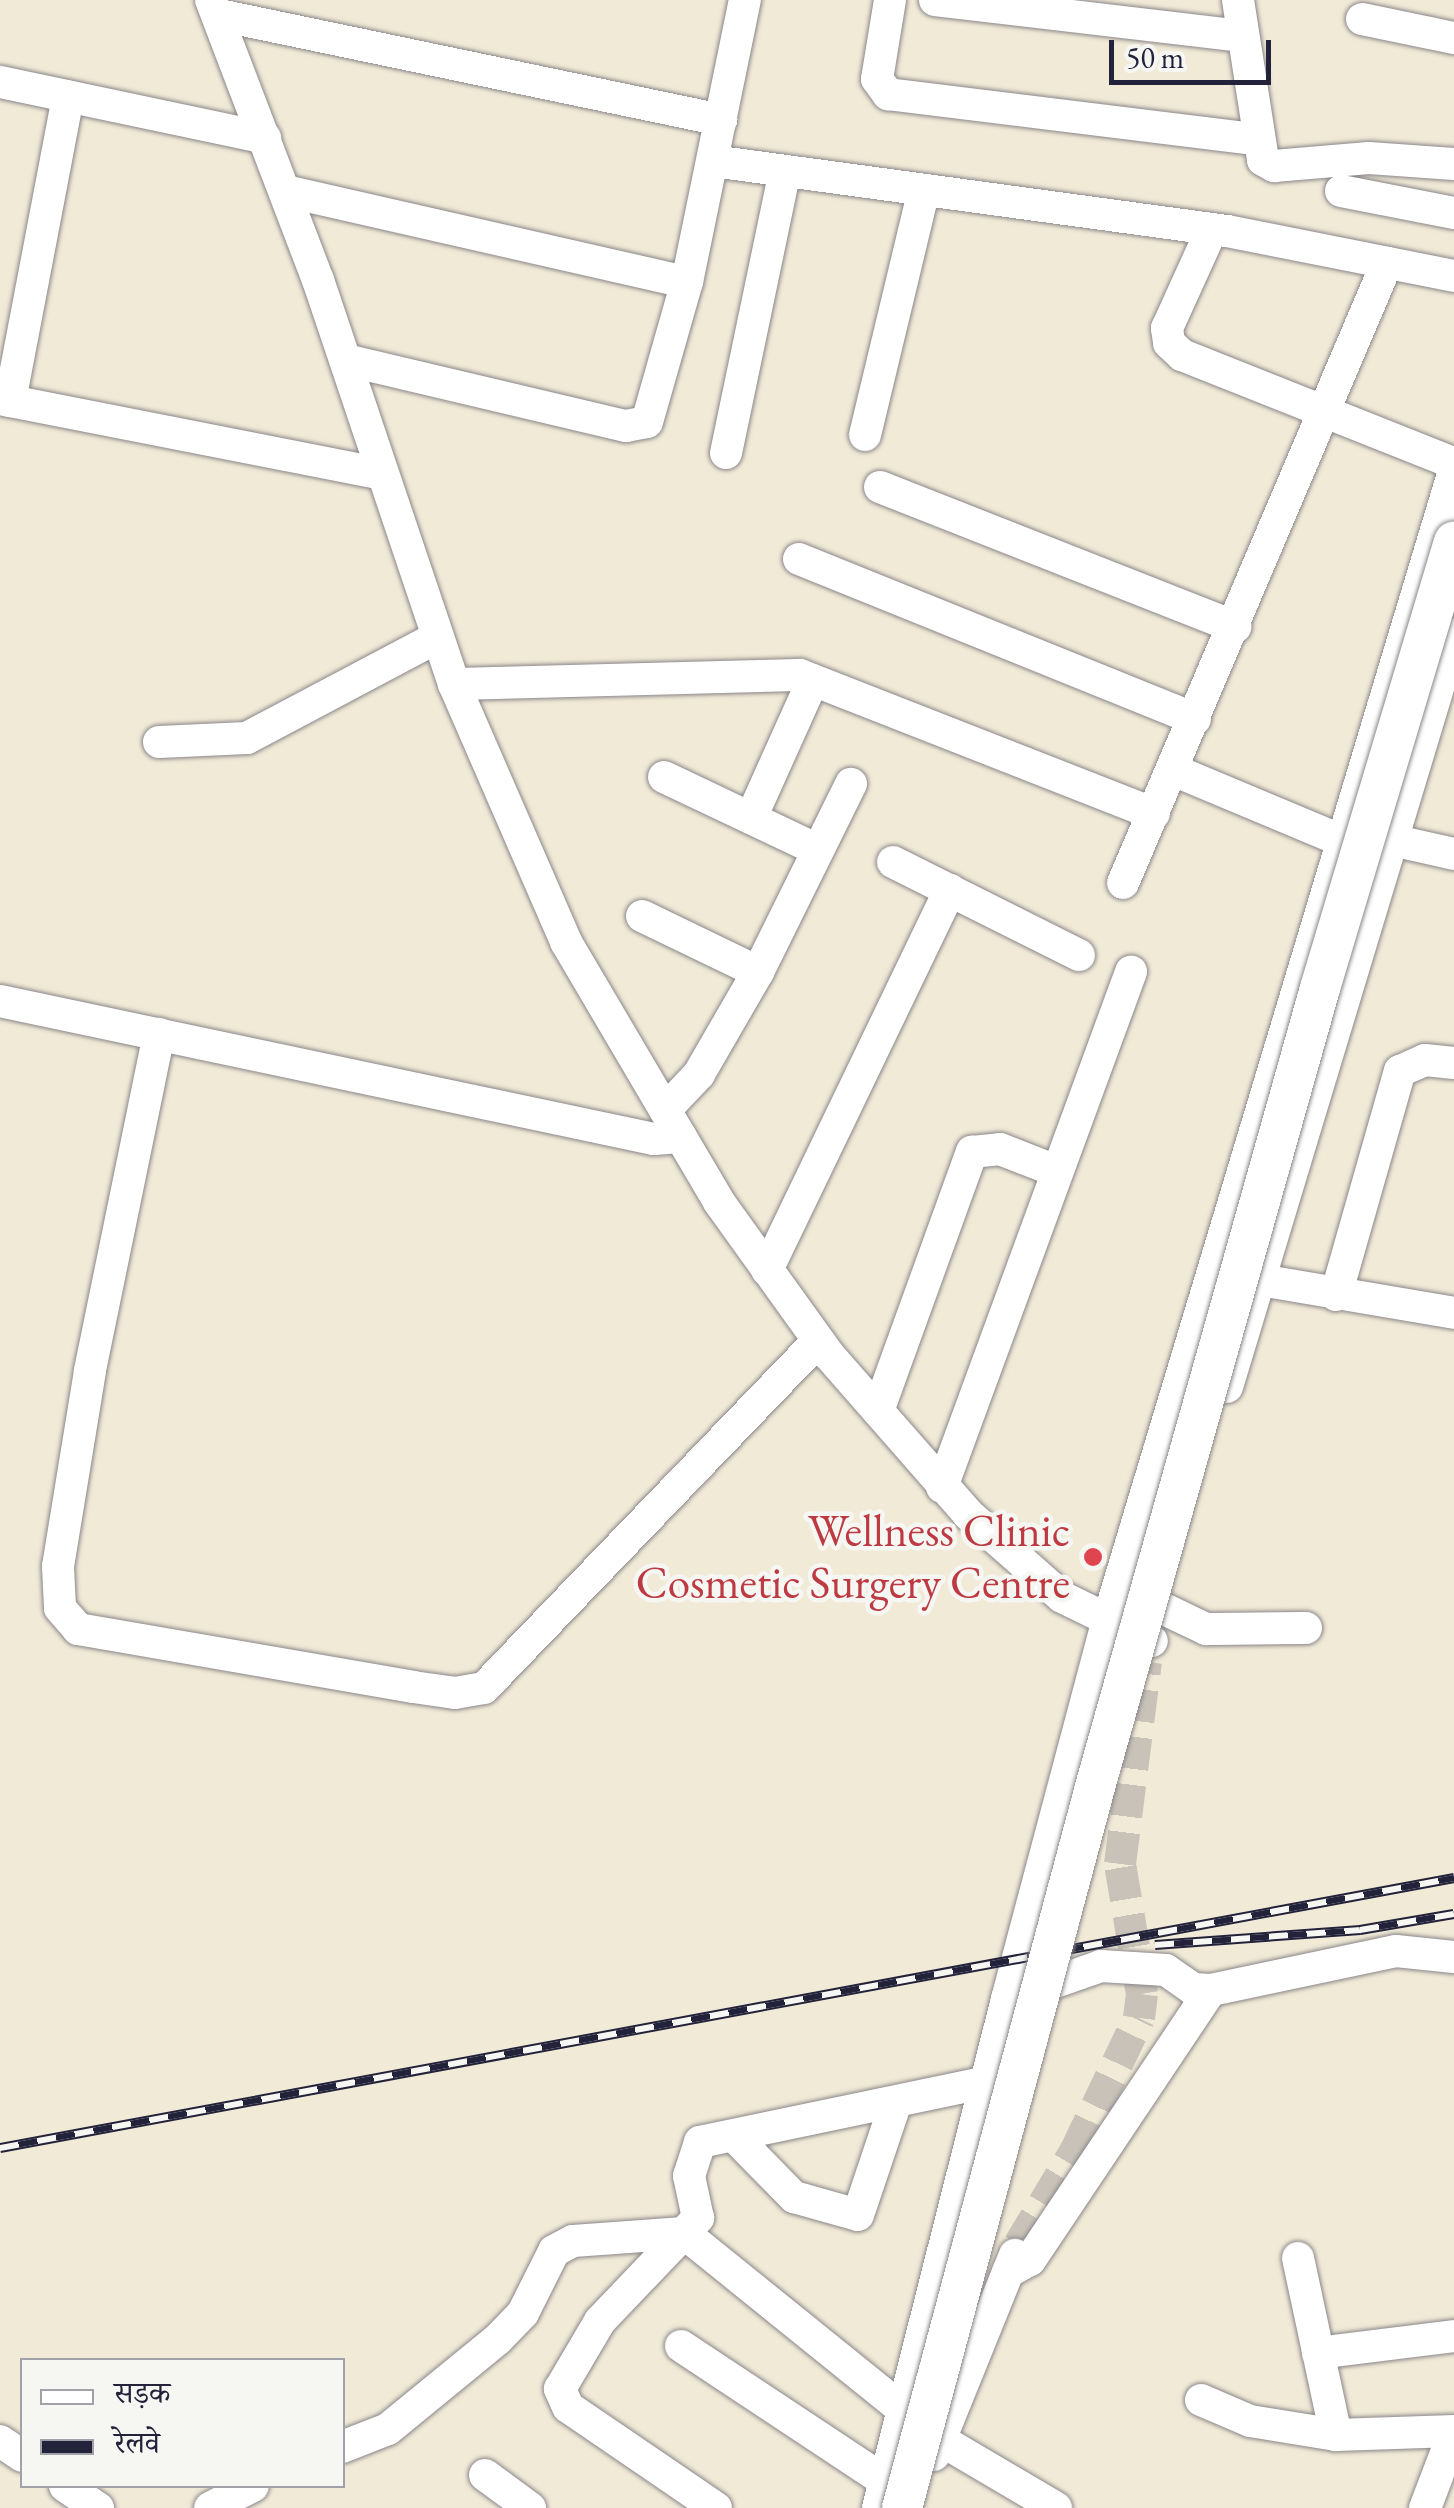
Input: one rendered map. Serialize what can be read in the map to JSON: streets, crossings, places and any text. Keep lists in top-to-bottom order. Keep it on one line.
{"places":["Wellness Clinic Cosmetic Surgery Centre"],"legend":["सड़क","रेलवे"],"scale_bar":"50 m"}
